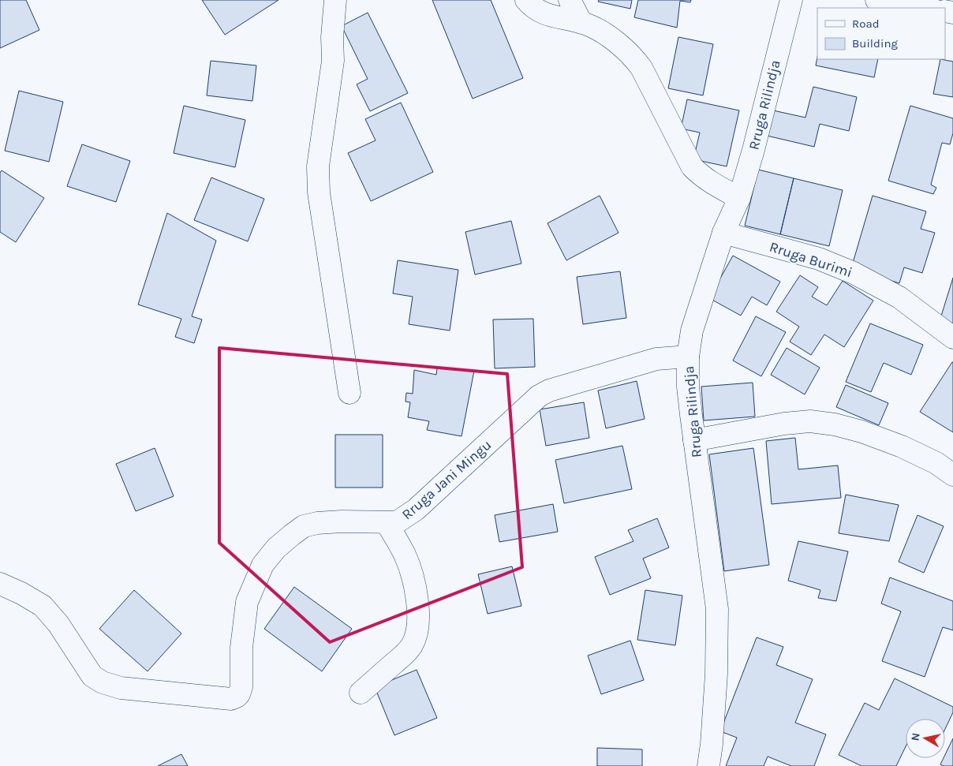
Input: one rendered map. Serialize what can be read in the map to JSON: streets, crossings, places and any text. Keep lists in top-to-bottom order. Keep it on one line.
{"streets":{"street":["Rruga Rilindja","Rruga Burimi","Rruga Jani Mingu"]},"crossings":[["Rruga Rilindja","Rruga Burimi"],["Rruga Rilindja","Rruga Jani Mingu"]],"legend":["Road","Building"],"north":"left"}
